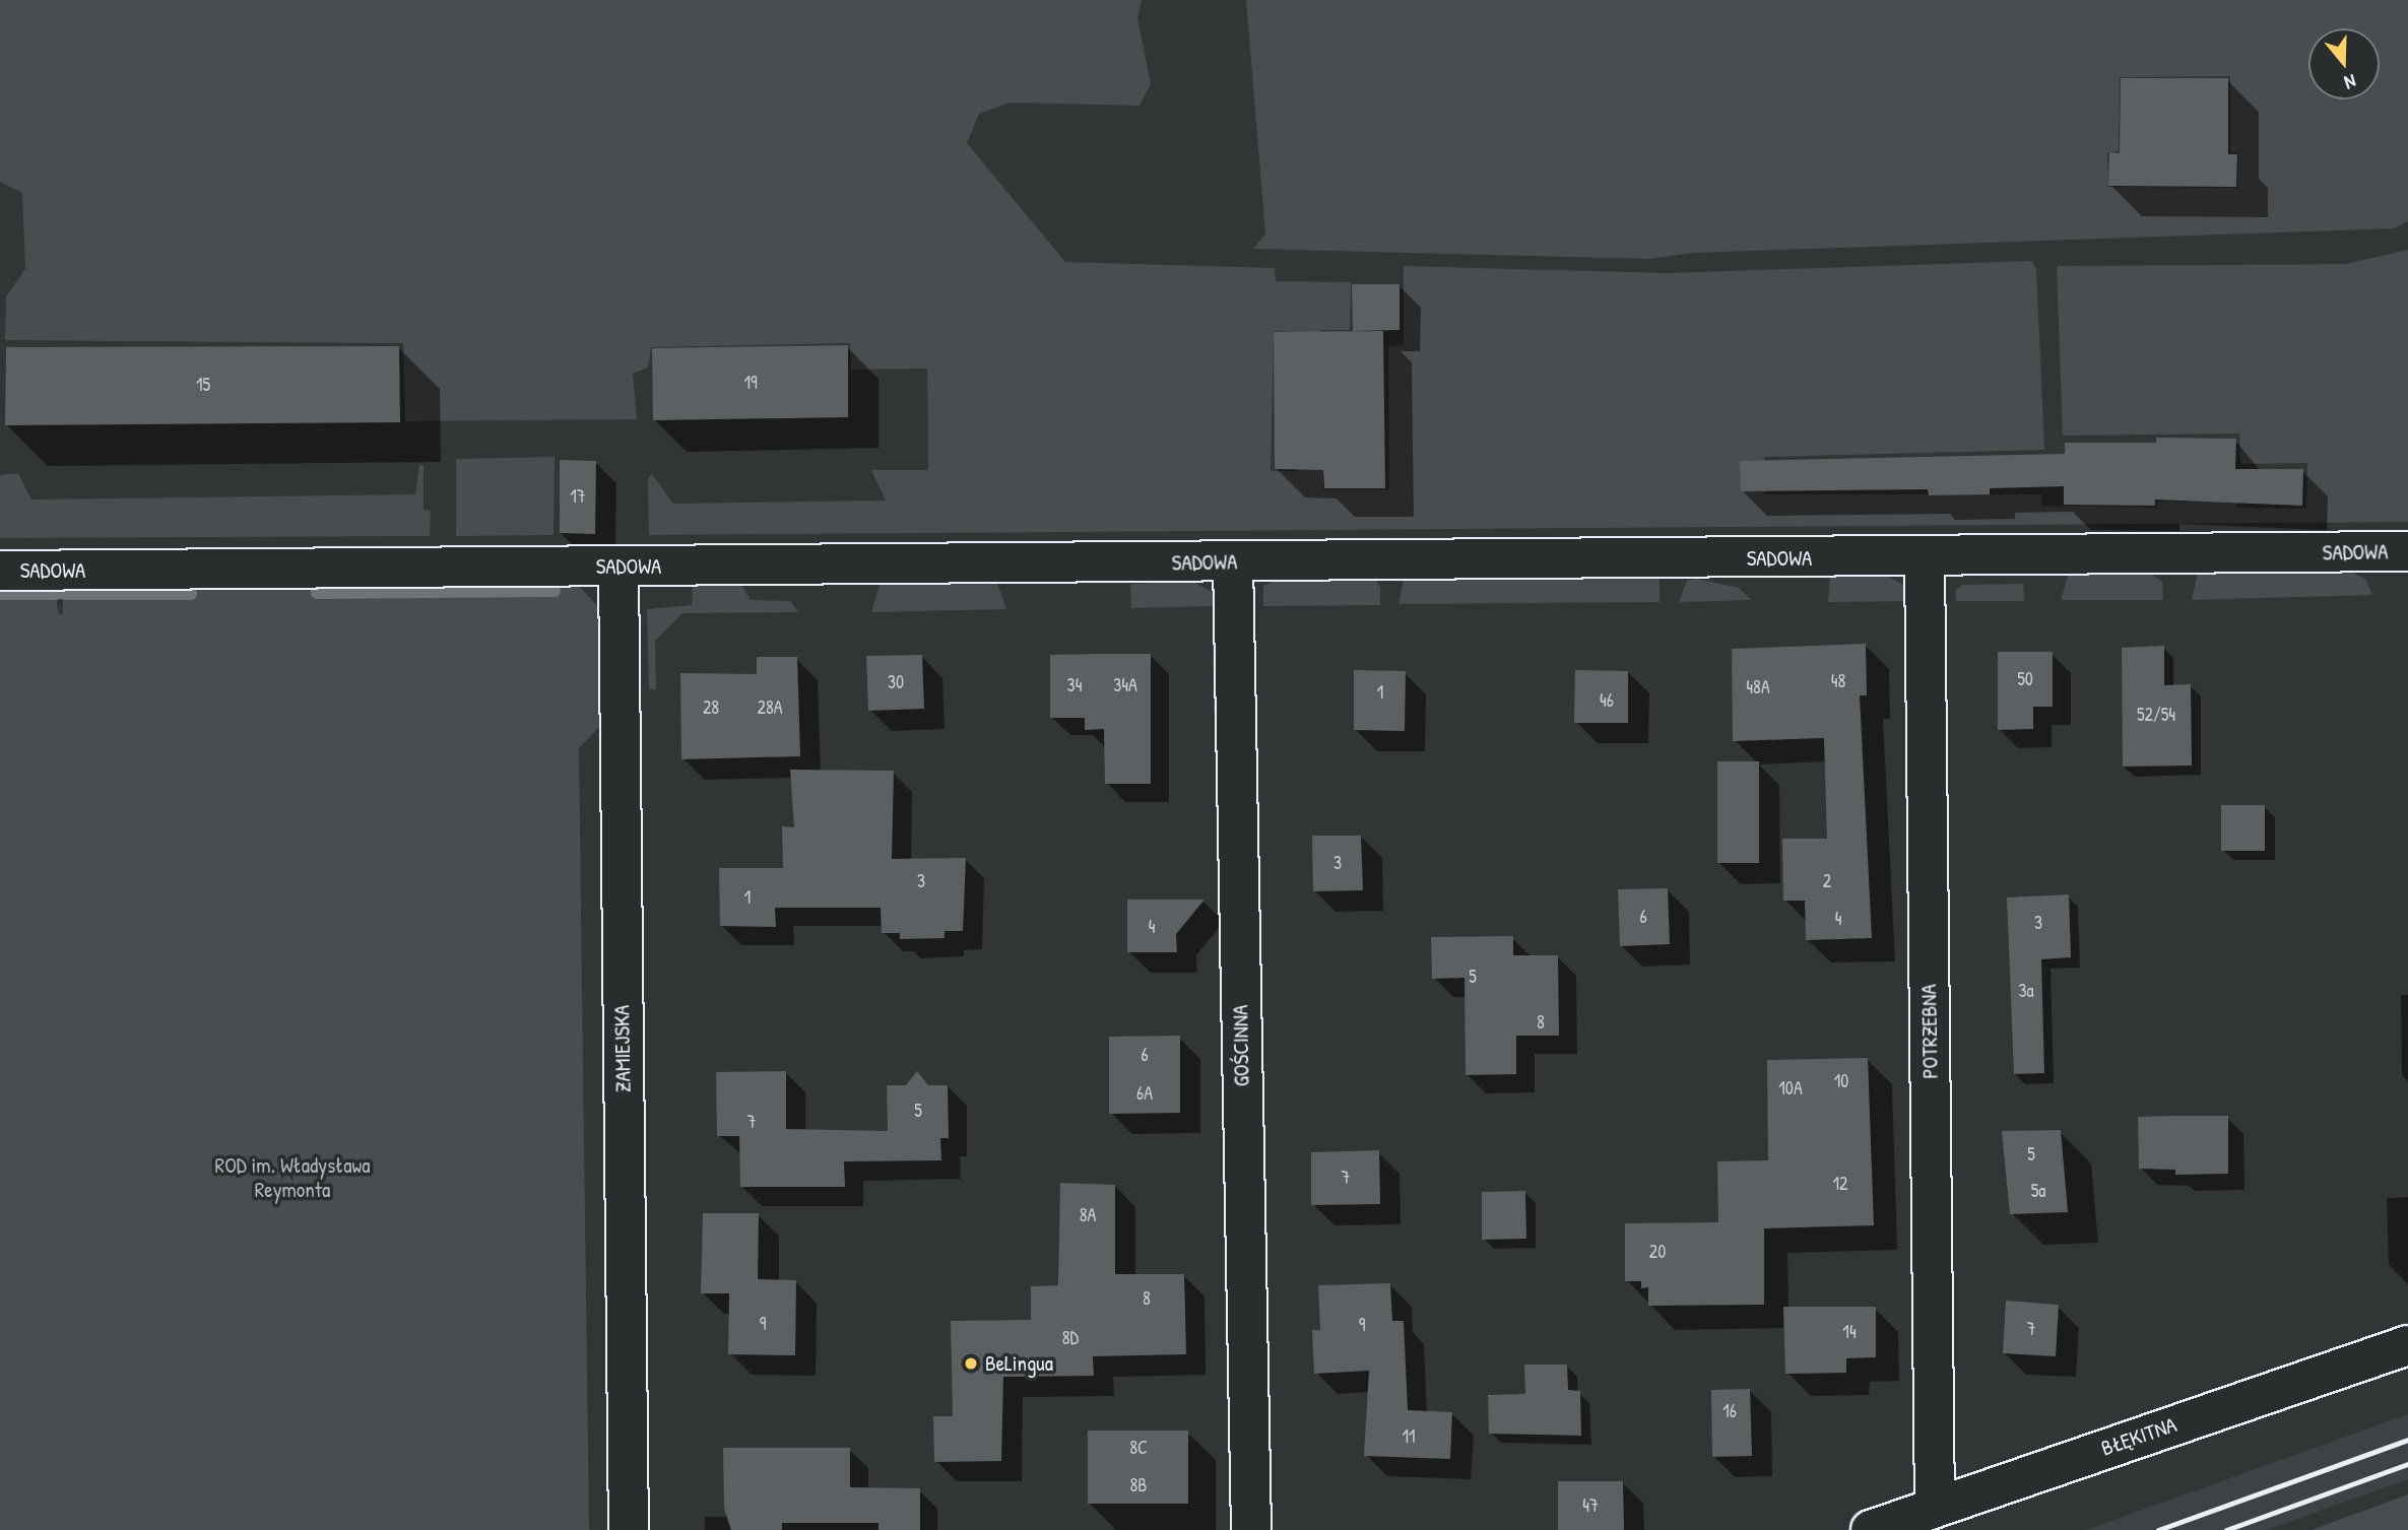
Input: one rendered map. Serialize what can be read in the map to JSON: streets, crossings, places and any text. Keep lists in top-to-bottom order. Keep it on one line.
{"streets":{"street":["SADOWA","POTRZEBNA","GOŚCINNA","ZAMIEJSKA","BŁĘKITNA"]},"crossings":[["SADOWA","POTRZEBNA"],["SADOWA","GOŚCINNA"],["SADOWA","ZAMIEJSKA"],["POTRZEBNA","BŁĘKITNA"]],"parks":["ROD im. Władysława Reymonta"],"places":["BeLingua"],"house_numbers":["19","15","17","50","48","30","34","34A","48A","1","46","28","28A","52/54","3","3","2","1","6","4","3","4","5","3a","8","6","10","10A","6A","5","7","5","7","12","5a","8A","20","8","9","9","7","14","8D","16","11","8C","8B","47"],"north":"bottom"}
